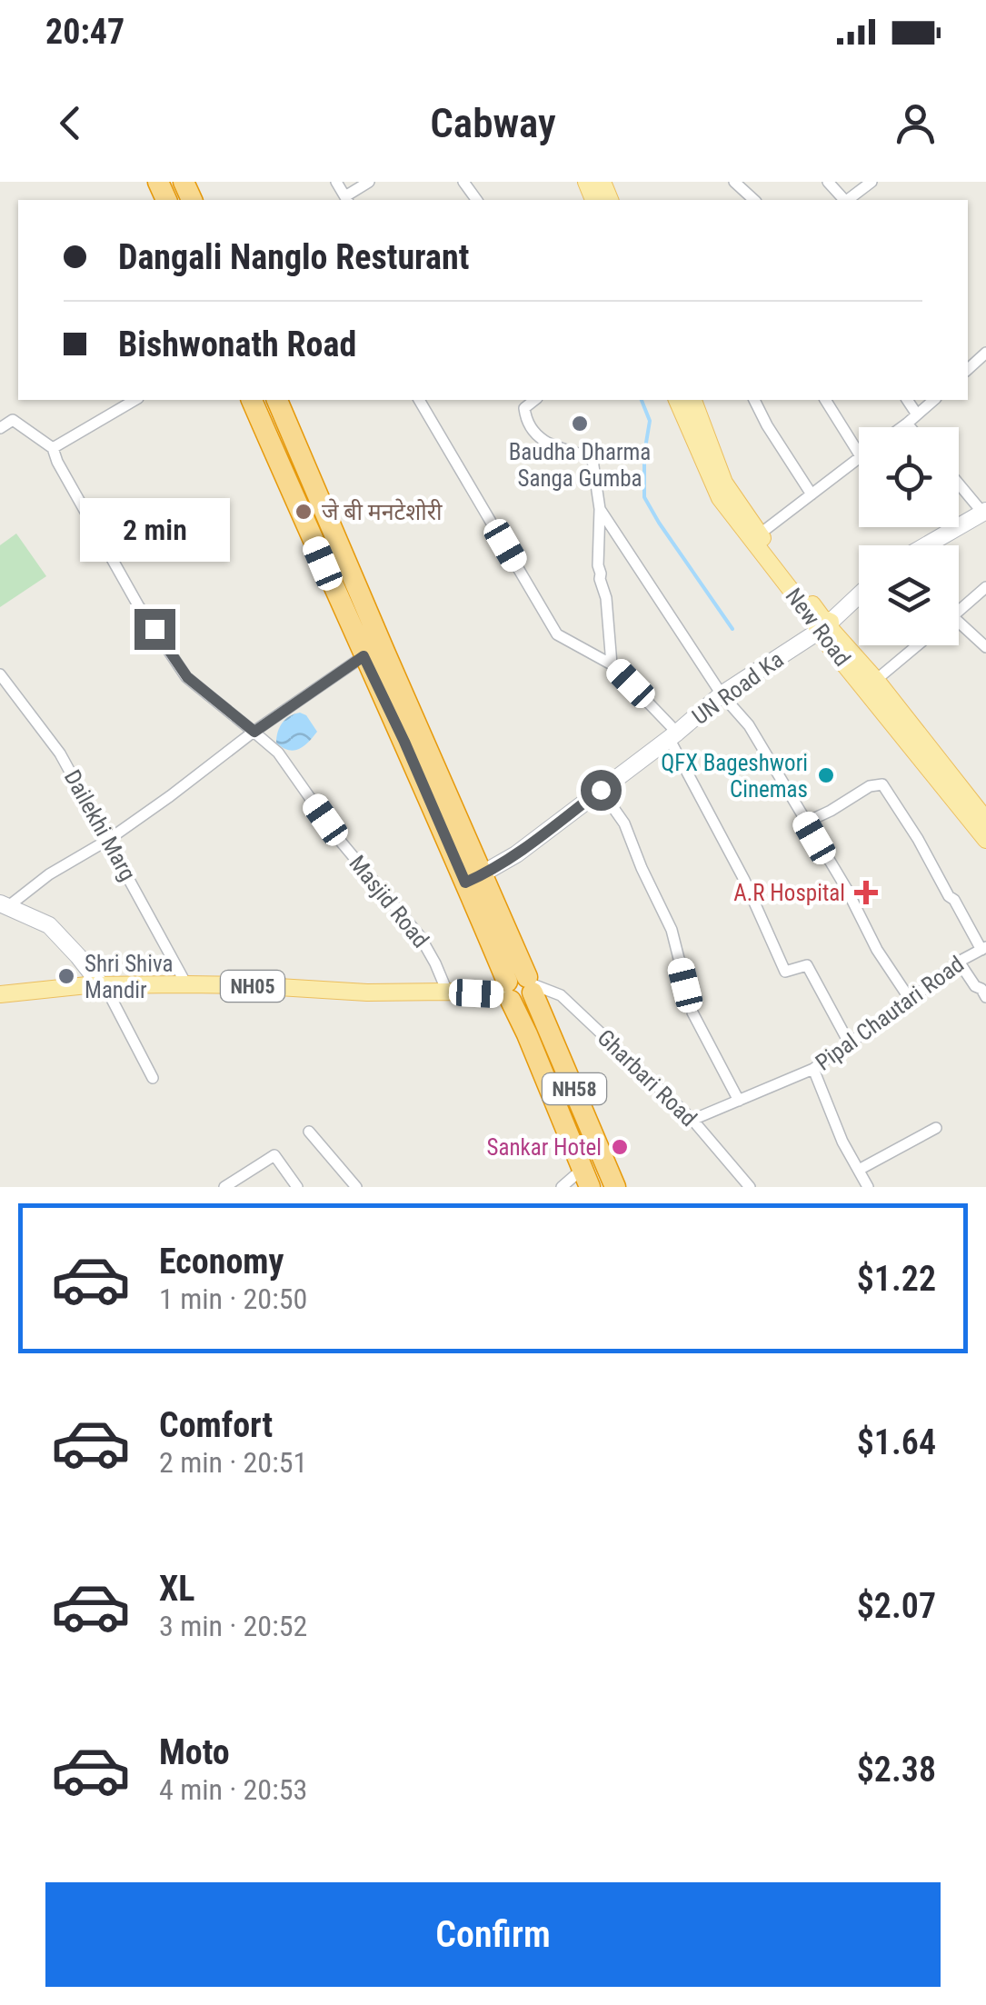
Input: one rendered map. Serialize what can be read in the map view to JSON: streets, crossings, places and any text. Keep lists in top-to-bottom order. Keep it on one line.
{"streets":{"highway":["NH58"],"main road":["New Road","NH05"],"street":["UN Road Ka","Dailekhi Marg","Masjid Road","Pipal Chautari Road","Gharbari Road"]},"crossings":[["New Road","UN Road Ka"],["UN Road Ka","NH58"],["Dailekhi Marg","NH05"],["Masjid Road","NH05"],["NH05","Gharbari Road"],["NH05","NH58"],["Pipal Chautari Road","Gharbari Road"],["Gharbari Road","NH58"]],"places":{"other":["Baudha Dharma Sanga Gumba","जे बी मनटेशोरी","QFX Bageshwori Cinemas","Shri Shiva Mandir","Sankar Hotel"],"health":["A.R Hospital"]},"page":{"status":"20:47","header":"Cabway","banner":["Dangali Nanglo Resturant","Bishwonath Road"],"bubble":"2 min","list":[{"name":"Economy","note":"1 min · 20:50","value":"$1.22"},{"name":"Comfort","note":"2 min · 20:51","value":"$1.64"},{"name":"XL","note":"3 min · 20:52","value":"$2.07"},{"name":"Moto","note":"4 min · 20:53","value":"$2.38"}],"buttons":"Confirm"}}
